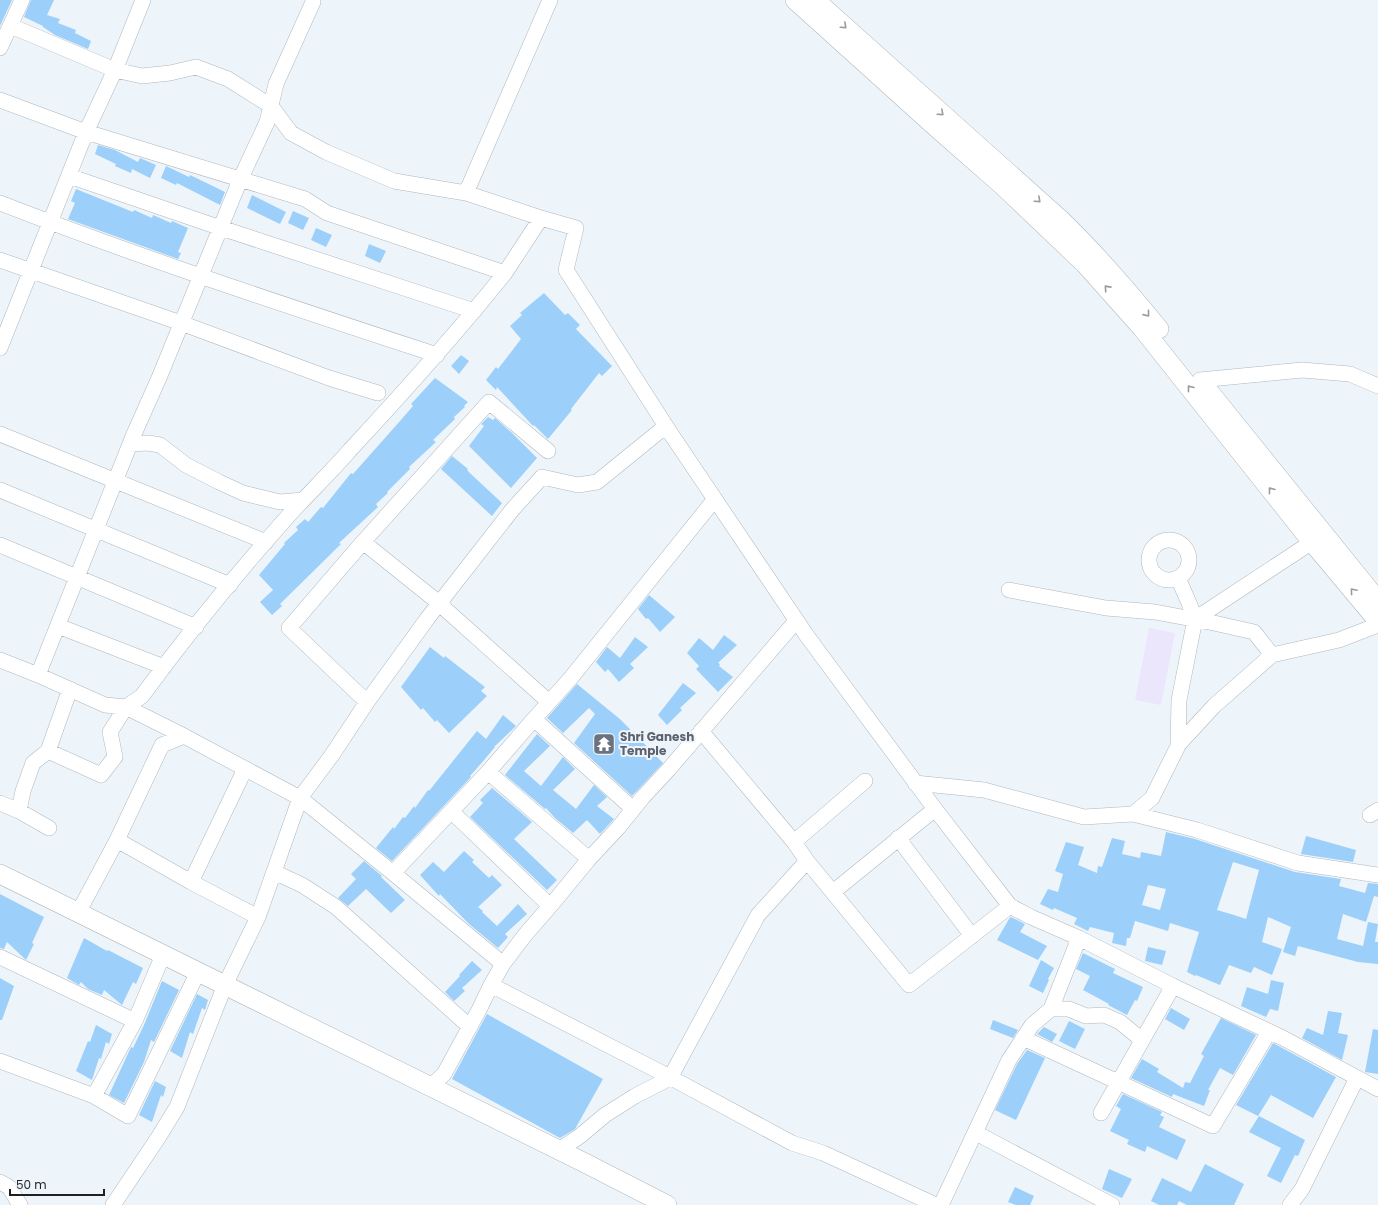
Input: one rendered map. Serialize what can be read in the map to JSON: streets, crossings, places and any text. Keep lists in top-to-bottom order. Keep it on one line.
{"places":{"temple":["Shri Ganesh Temple"]},"scale_bar":"50 m"}
